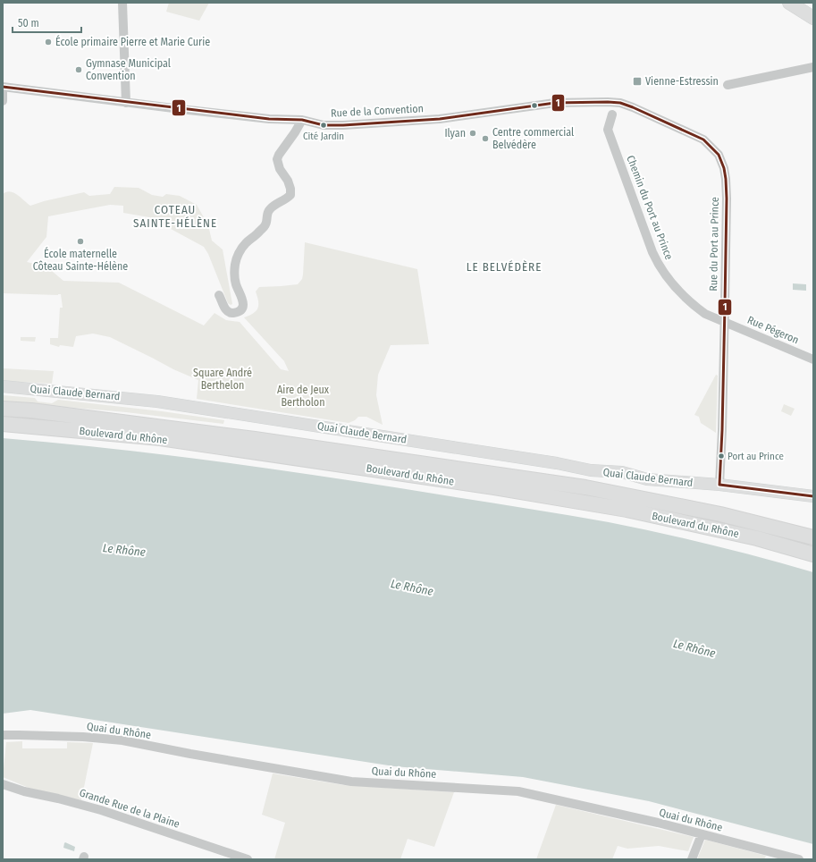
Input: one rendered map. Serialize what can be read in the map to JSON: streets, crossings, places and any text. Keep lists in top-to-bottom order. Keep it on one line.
{"streets":{"highway":["Boulevard du Rhône"],"main road":["Quai Claude Bernard"],"street":["Rue de la Convention","Chemin du Port au Prince","Rue du Port au Prince","Rue Pégeron","Quai du Rhône","Grande Rue de la Plaine"]},"crossings":[["Rue de la Convention","Rue du Port au Prince"],["Chemin du Port au Prince","Rue du Port au Prince"],["Chemin du Port au Prince","Rue Pégeron"],["Rue du Port au Prince","Rue Pégeron"],["Rue du Port au Prince","Quai Claude Bernard"]],"districts":["COTEAU SAINTE-HÉLÈNE","LE BELVÉDÈRE"],"water":["Le Rhône"],"parks":["Square André Berthelon","Aire de Jeux Bertholon"],"places":{"other":["École primaire Pierre et Marie Curie","Gymnase Municipal Convention","Cité Jardin","Ilyan","Centre commercial Belvédère","École maternelle Côteau Sainte-Hélène","Port au Prince"],"transit":["Vienne-Estressin"]},"lines":["transit line 1"],"scale_bar":"50 m"}
